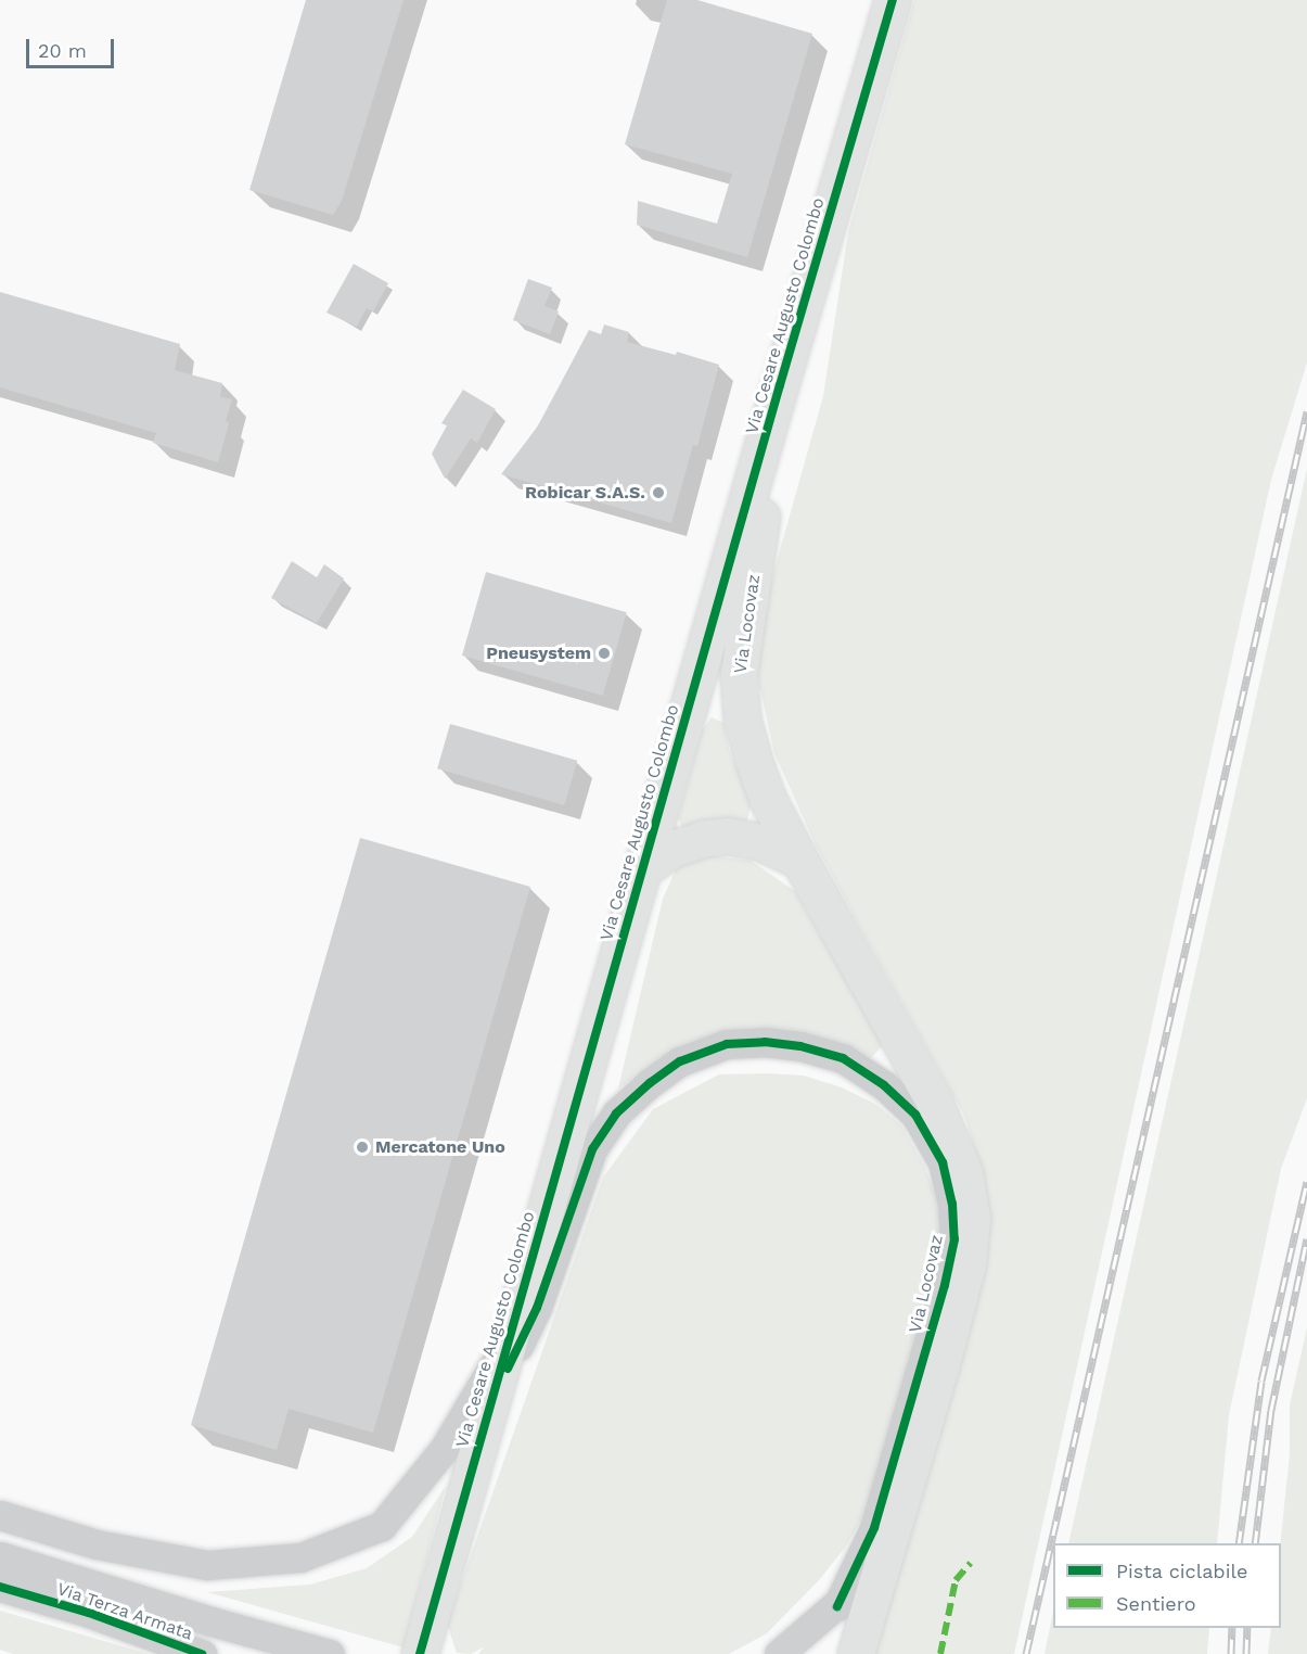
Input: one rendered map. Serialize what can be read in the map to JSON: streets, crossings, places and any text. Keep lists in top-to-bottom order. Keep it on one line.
{"streets":{"main road":["Via Cesare Augusto Colombo","Via Locovaz"],"street":["Via Terza Armata"]},"crossings":[["Via Cesare Augusto Colombo","Via Locovaz"]],"places":["Robicar S.A.S.","Pneusystem","Mercatone Uno"],"legend":["Pista ciclabile","Sentiero"],"scale_bar":"20 m"}
